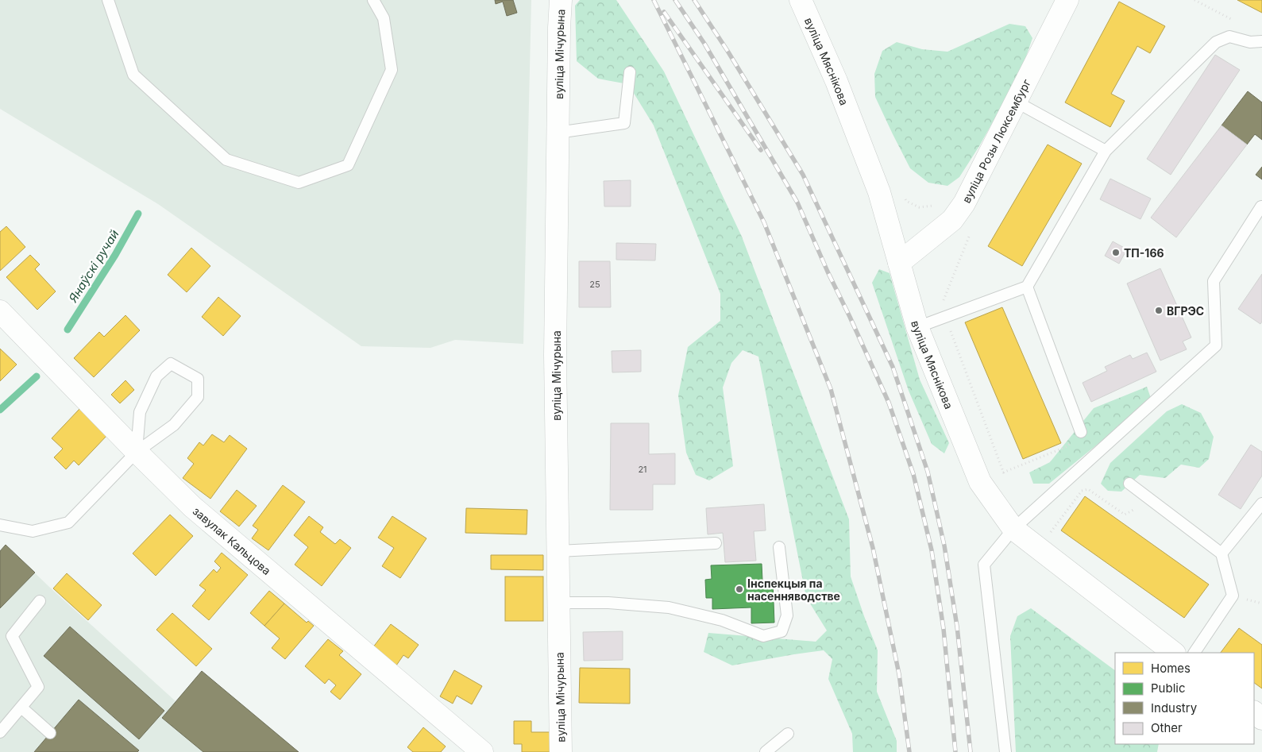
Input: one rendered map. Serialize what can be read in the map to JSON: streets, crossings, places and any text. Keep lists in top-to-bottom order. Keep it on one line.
{"streets":{"street":["вуліца Мічурына","вуліца Мяснікова","вуліца Розы Люксембург","завулак Кальцова"]},"crossings":[["вуліца Мяснікова","вуліца Розы Люксембург"]],"water":["Янаўскі ручай"],"places":["ТП-166","ВГРЭС","Інспекцыя па насенняводстве"],"house_numbers":["25","21"],"legend":["Homes","Public","Industry","Other"]}
